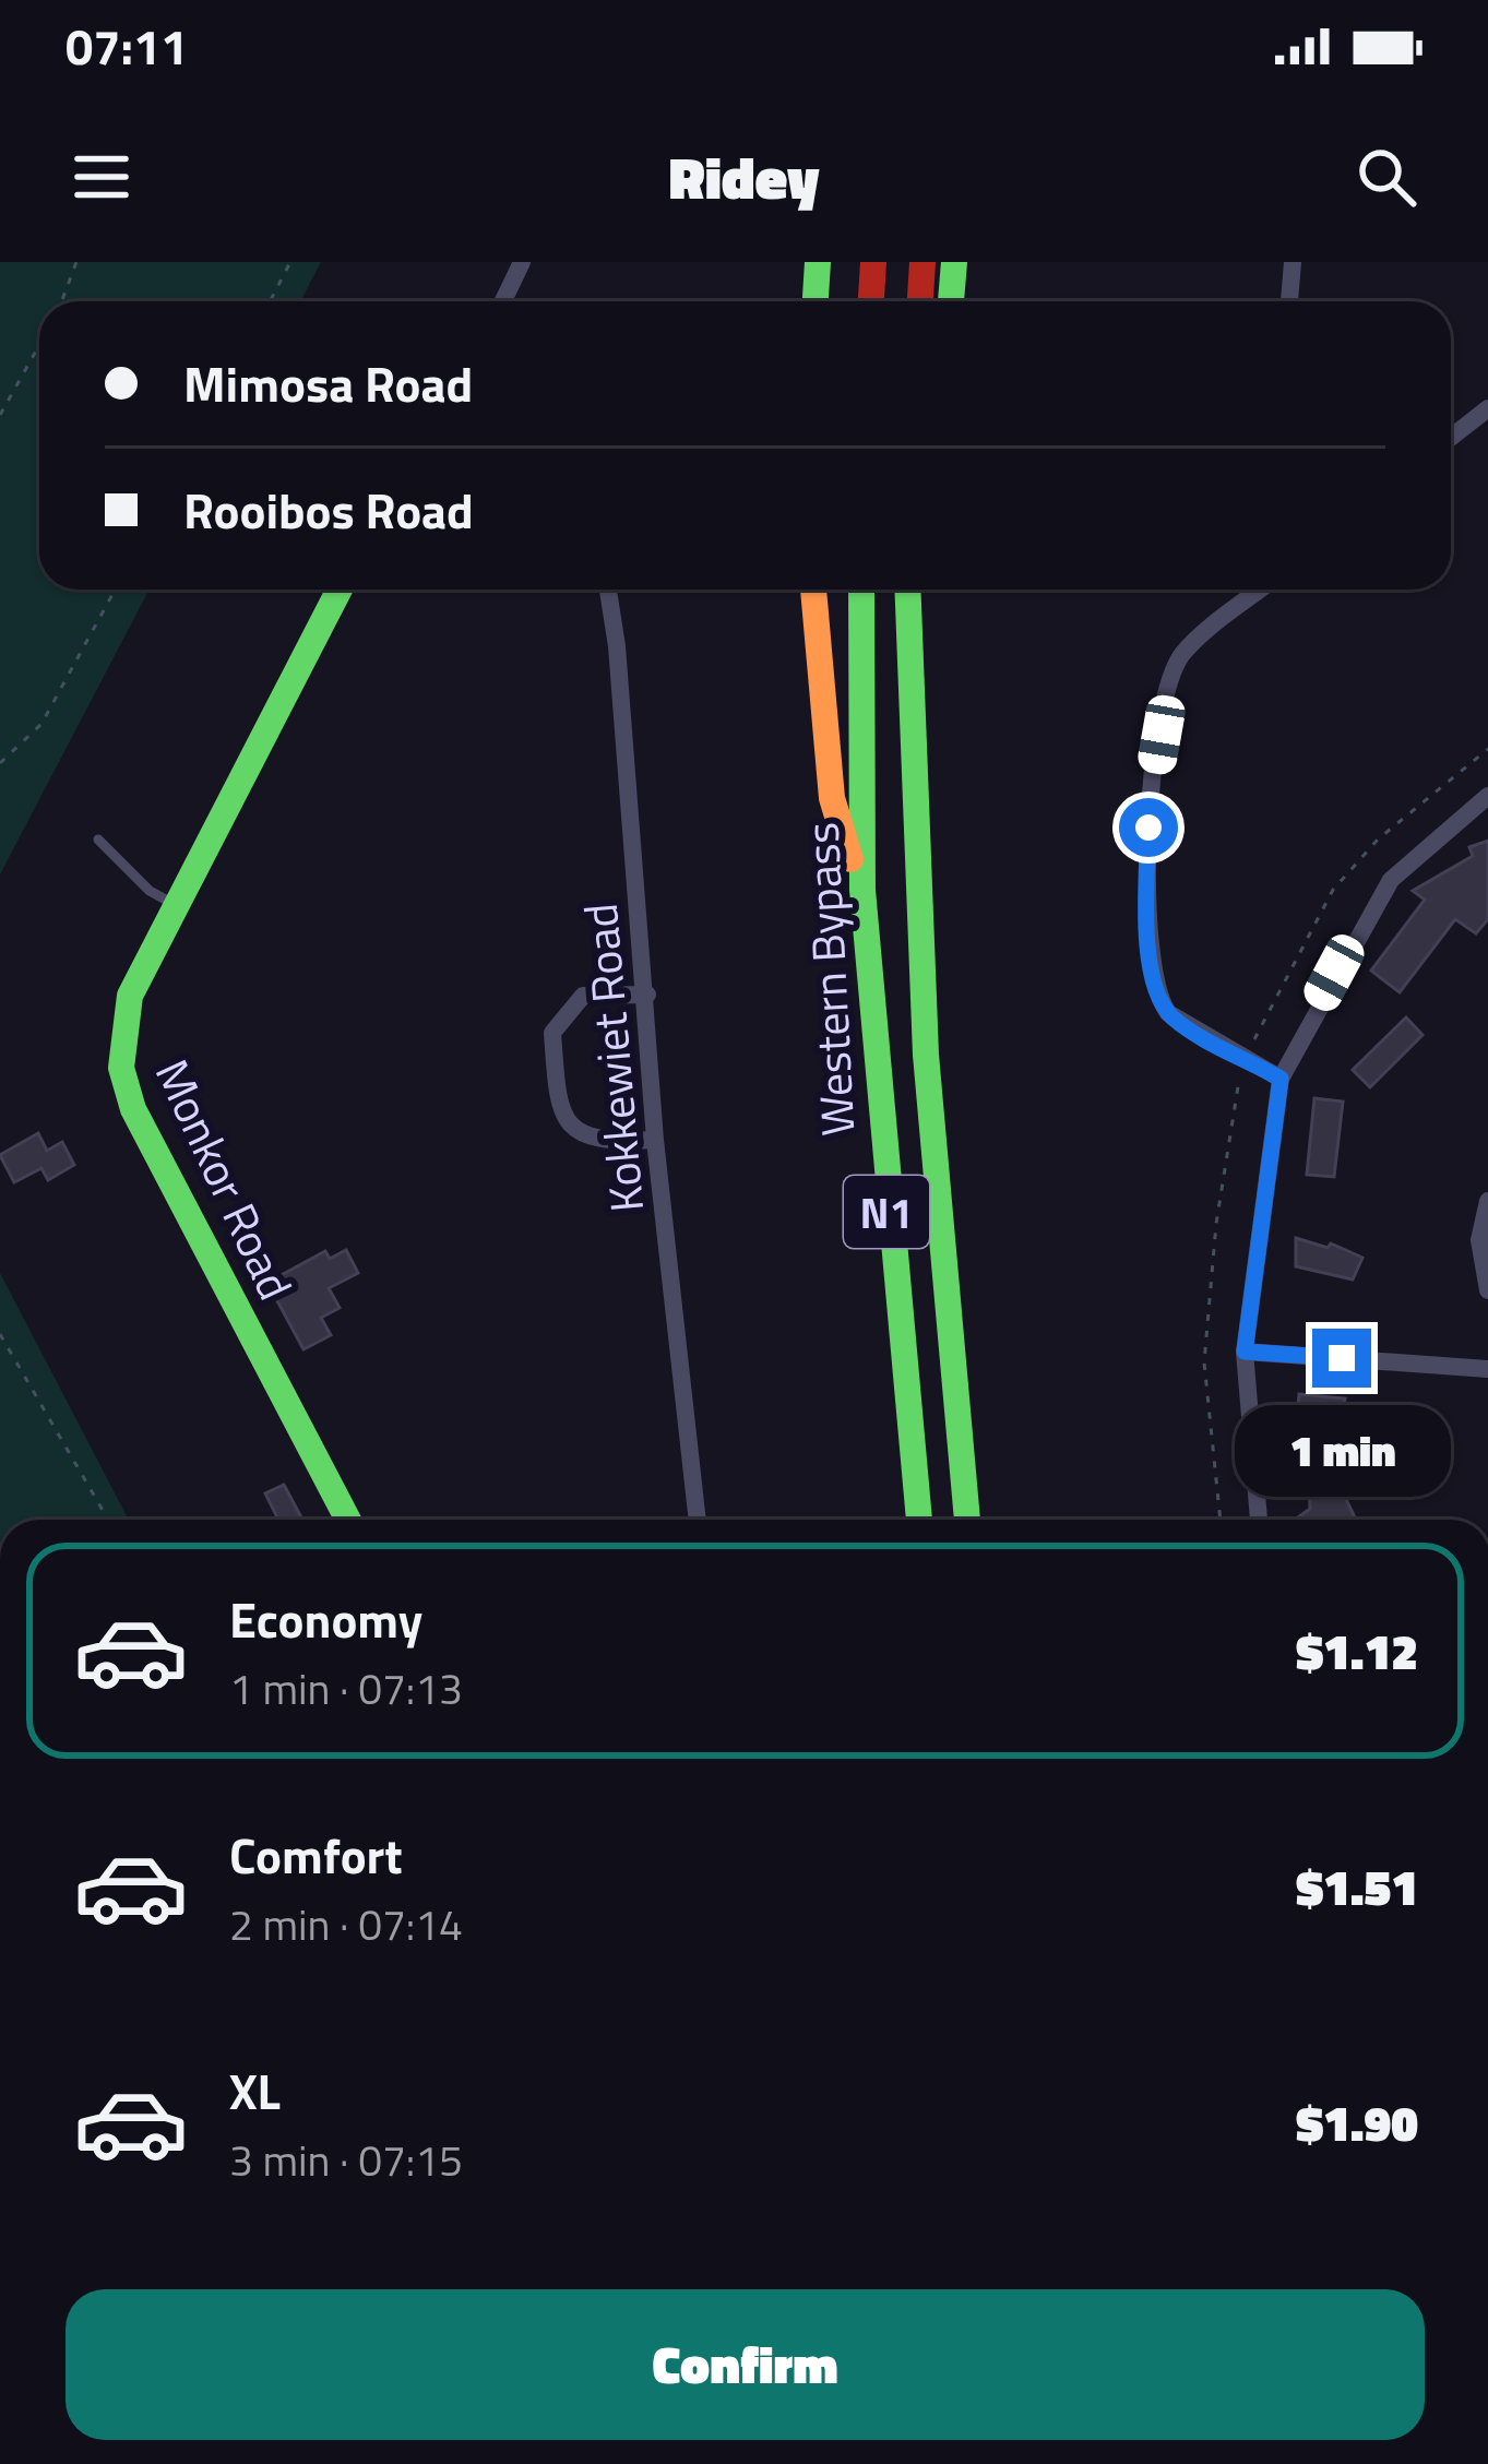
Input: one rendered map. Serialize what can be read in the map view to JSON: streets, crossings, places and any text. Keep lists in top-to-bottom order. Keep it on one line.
{"streets":{"main road":["Western Bypass","Monkor Road","N1"],"street":["Kokkewiet Road"]},"page":{"status":"07:11","header":"Ridey","banner":["Mimosa Road","Rooibos Road"],"bubble":"1 min","list":[{"name":"Economy","note":"1 min · 07:13","value":"$1.12"},{"name":"Comfort","note":"2 min · 07:14","value":"$1.51"},{"name":"XL","note":"3 min · 07:15","value":"$1.90"}],"buttons":"Confirm"}}
